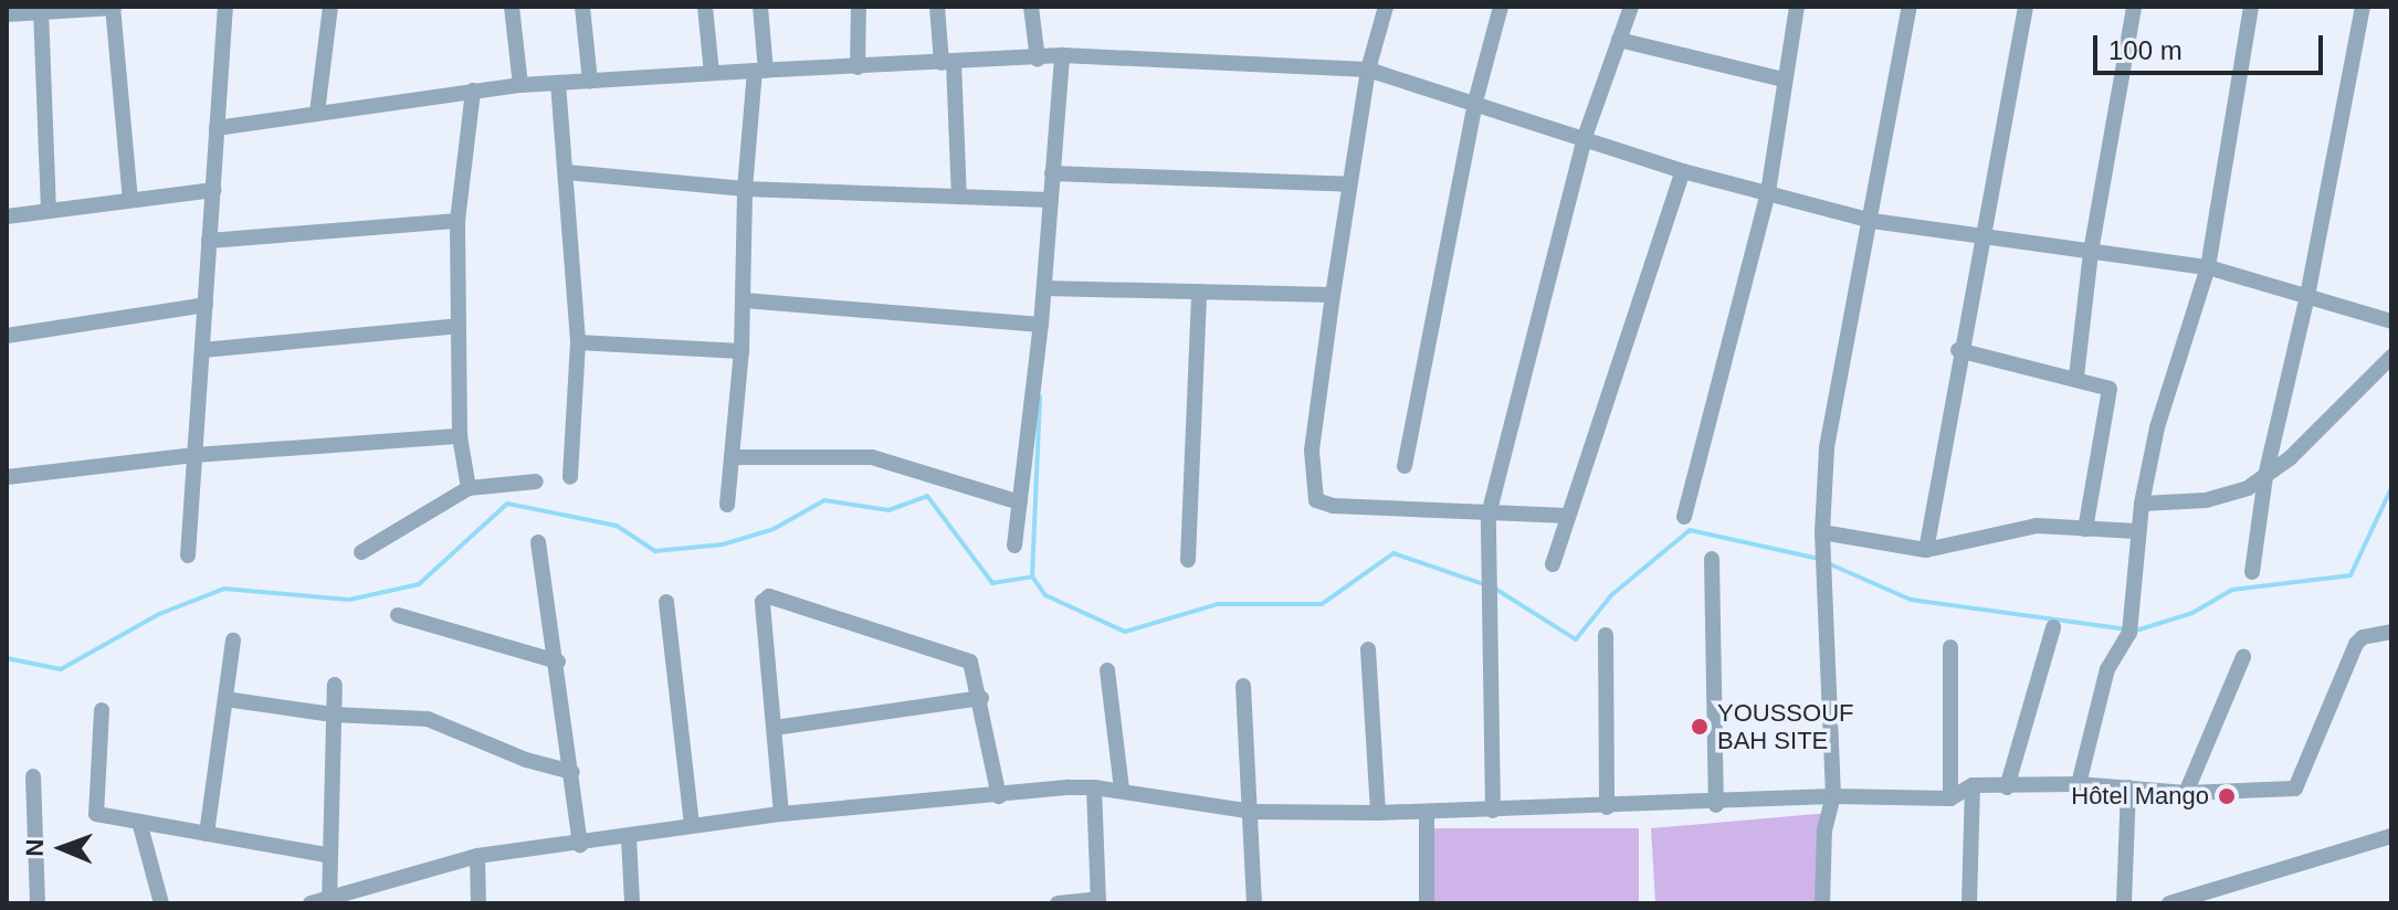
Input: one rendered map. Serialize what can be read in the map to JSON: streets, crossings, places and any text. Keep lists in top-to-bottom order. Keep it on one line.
{"places":["YOUSSOUF BAH SITE","Hôtel Mango"],"scale_bar":"100 m","north":"left"}
